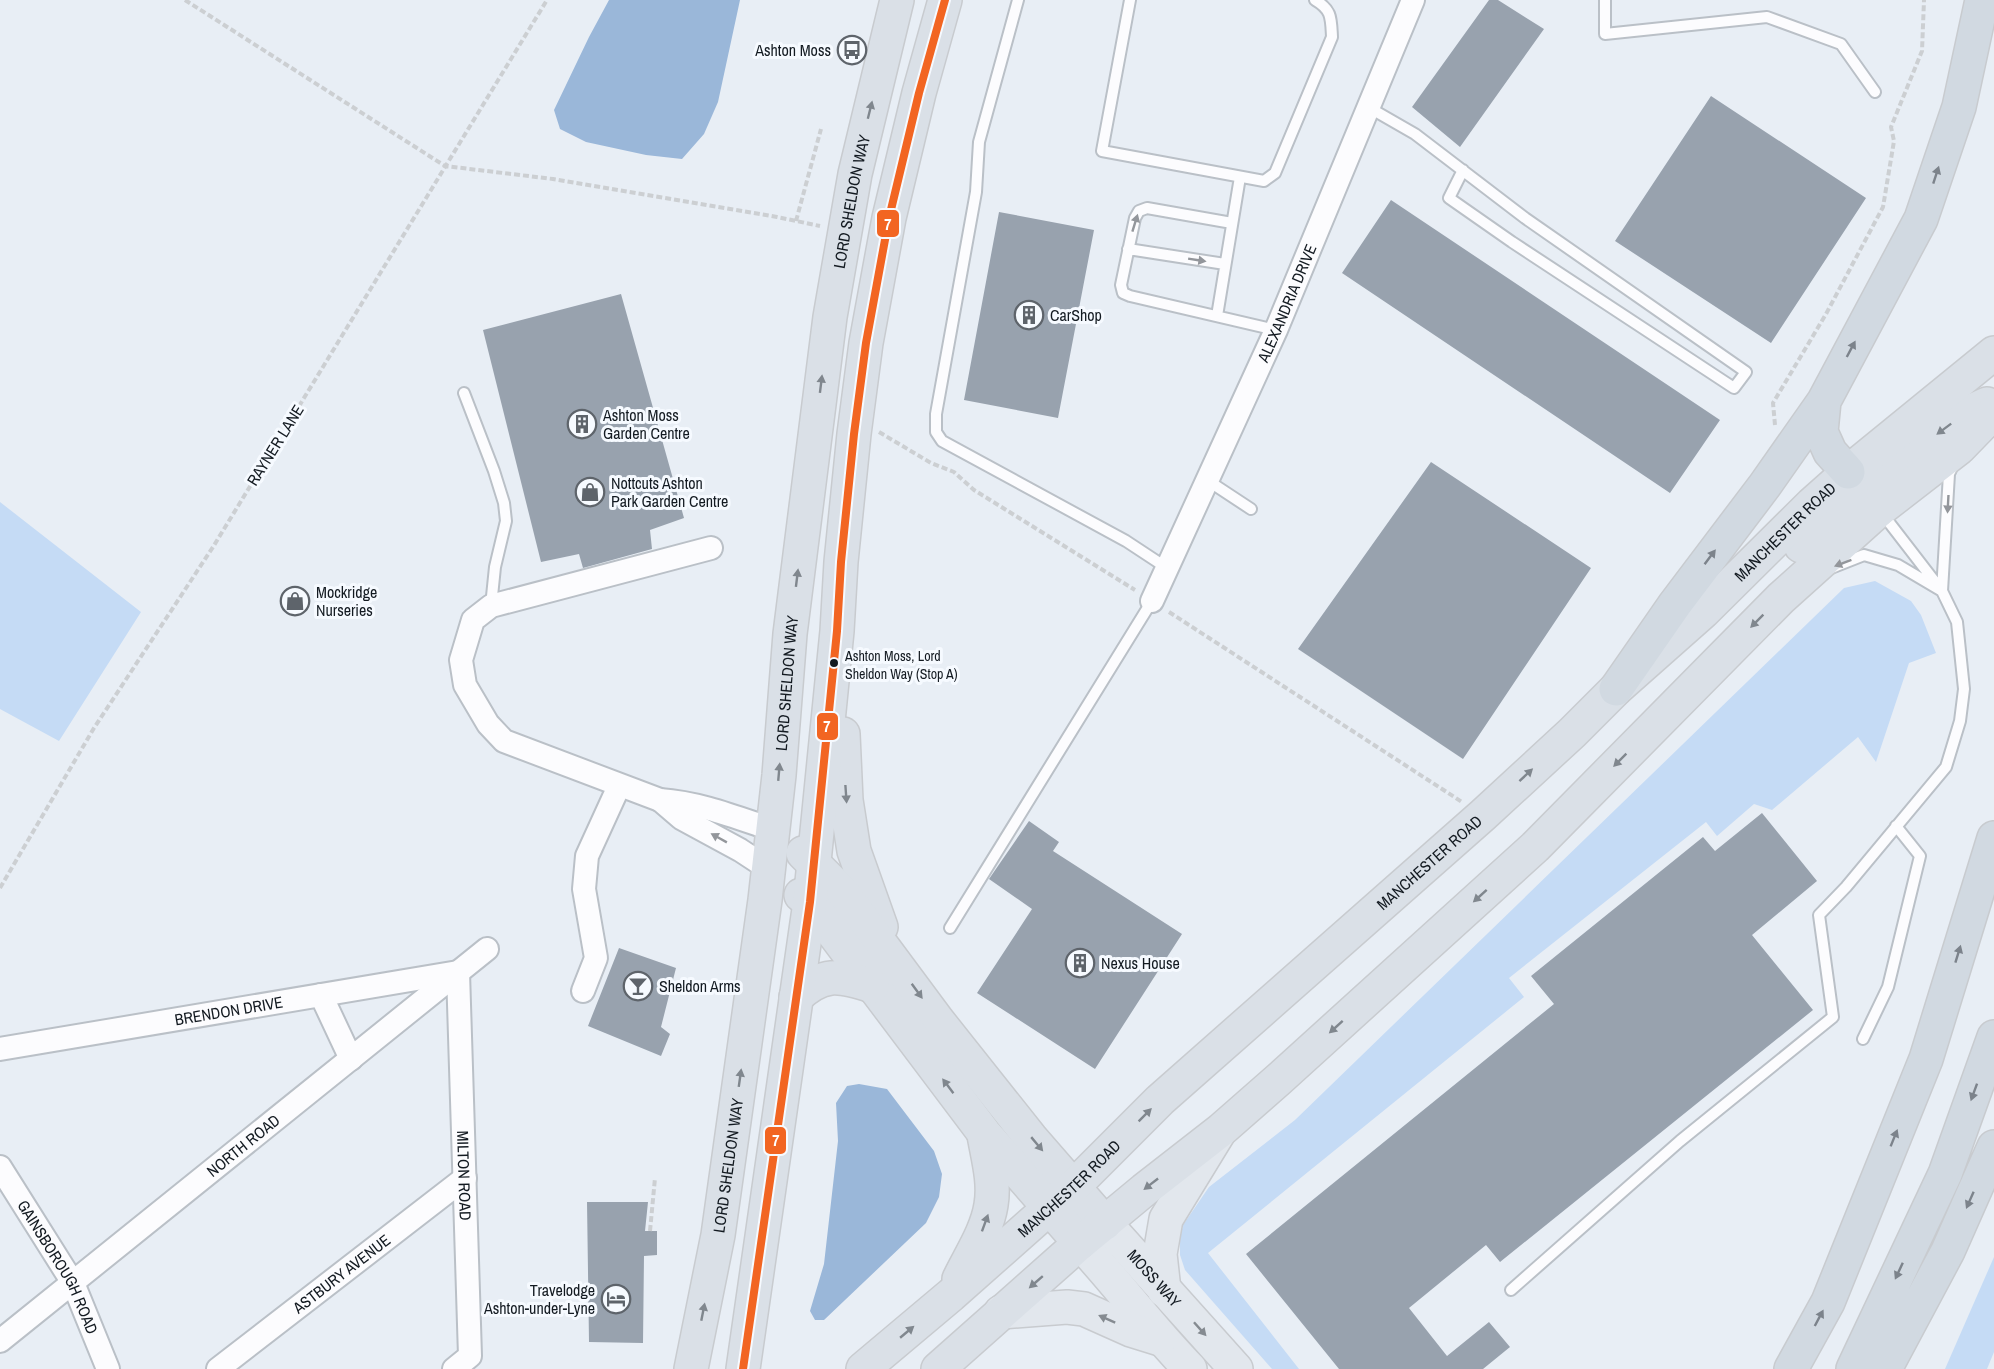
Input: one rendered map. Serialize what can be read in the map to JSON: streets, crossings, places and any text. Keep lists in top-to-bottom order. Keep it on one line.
{"streets":{"highway":["LORD SHELDON WAY","MANCHESTER ROAD","MOSS WAY"],"street":["ALEXANDRIA DRIVE","BRENDON DRIVE","NORTH ROAD","MILTON ROAD","GAINSBOROUGH ROAD","ASTBURY AVENUE"],"path":["RAYNER LANE"]},"crossings":[["MANCHESTER ROAD","MOSS WAY"],["BRENDON DRIVE","NORTH ROAD"],["BRENDON DRIVE","MILTON ROAD"],["NORTH ROAD","MILTON ROAD"],["NORTH ROAD","GAINSBOROUGH ROAD"],["MILTON ROAD","ASTBURY AVENUE"]],"places":{"bus stop":["Ashton Moss"],"building":["CarShop","Ashton Moss Garden Centre","Nexus House"],"shop":["Nottcuts Ashton Park Garden Centre","Mockridge Nurseries"],"other":["Ashton Moss, Lord Sheldon Way (Stop A)"],"bar":["Sheldon Arms"],"hotel":["Travelodge Ashton-under-Lyne"]},"lines":["transit line 7"]}
